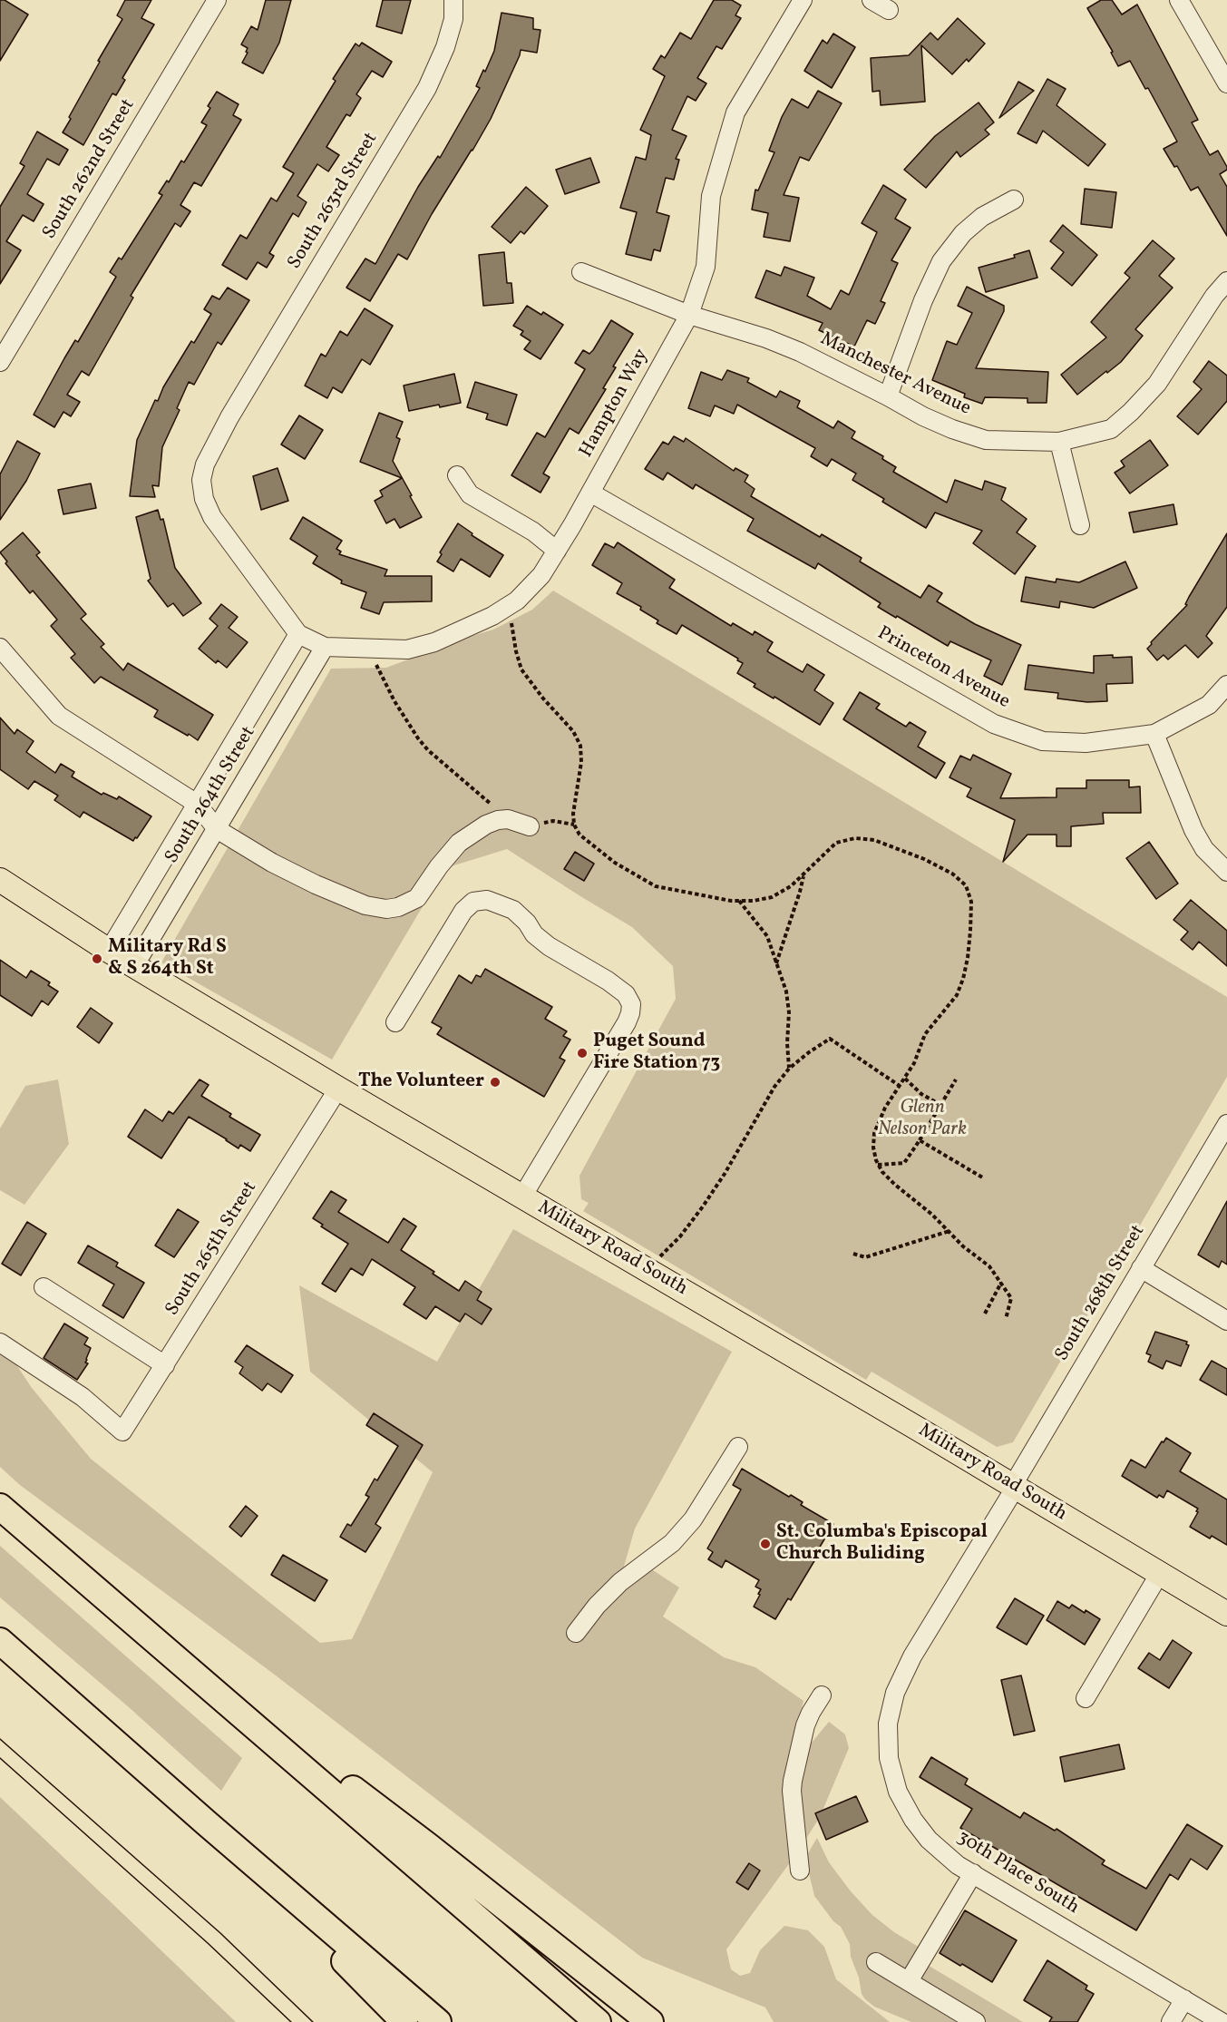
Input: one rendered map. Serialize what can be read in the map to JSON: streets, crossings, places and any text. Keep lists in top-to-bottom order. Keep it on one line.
{"streets":{"main road":["Military Road South"],"street":["South 262nd Street","South 263rd Street","Manchester Avenue","Hampton Way","Princeton Avenue","South 264th Street","South 265th Street","South 268th Street","30th Place South"]},"crossings":[["South 263rd Street","Hampton Way"],["South 263rd Street","South 264th Street"],["Manchester Avenue","Hampton Way"],["Hampton Way","Princeton Avenue"],["Hampton Way","South 264th Street"],["South 264th Street","Military Road South"],["South 265th Street","Military Road South"],["Military Road South","South 268th Street"],["South 268th Street","30th Place South"]],"parks":["Glenn Nelson Park"],"places":["Military Rd S & S 264th St","Puget Sound Fire Station 73","The Volunteer","St. Columba's Episcopal Church Buliding"]}
